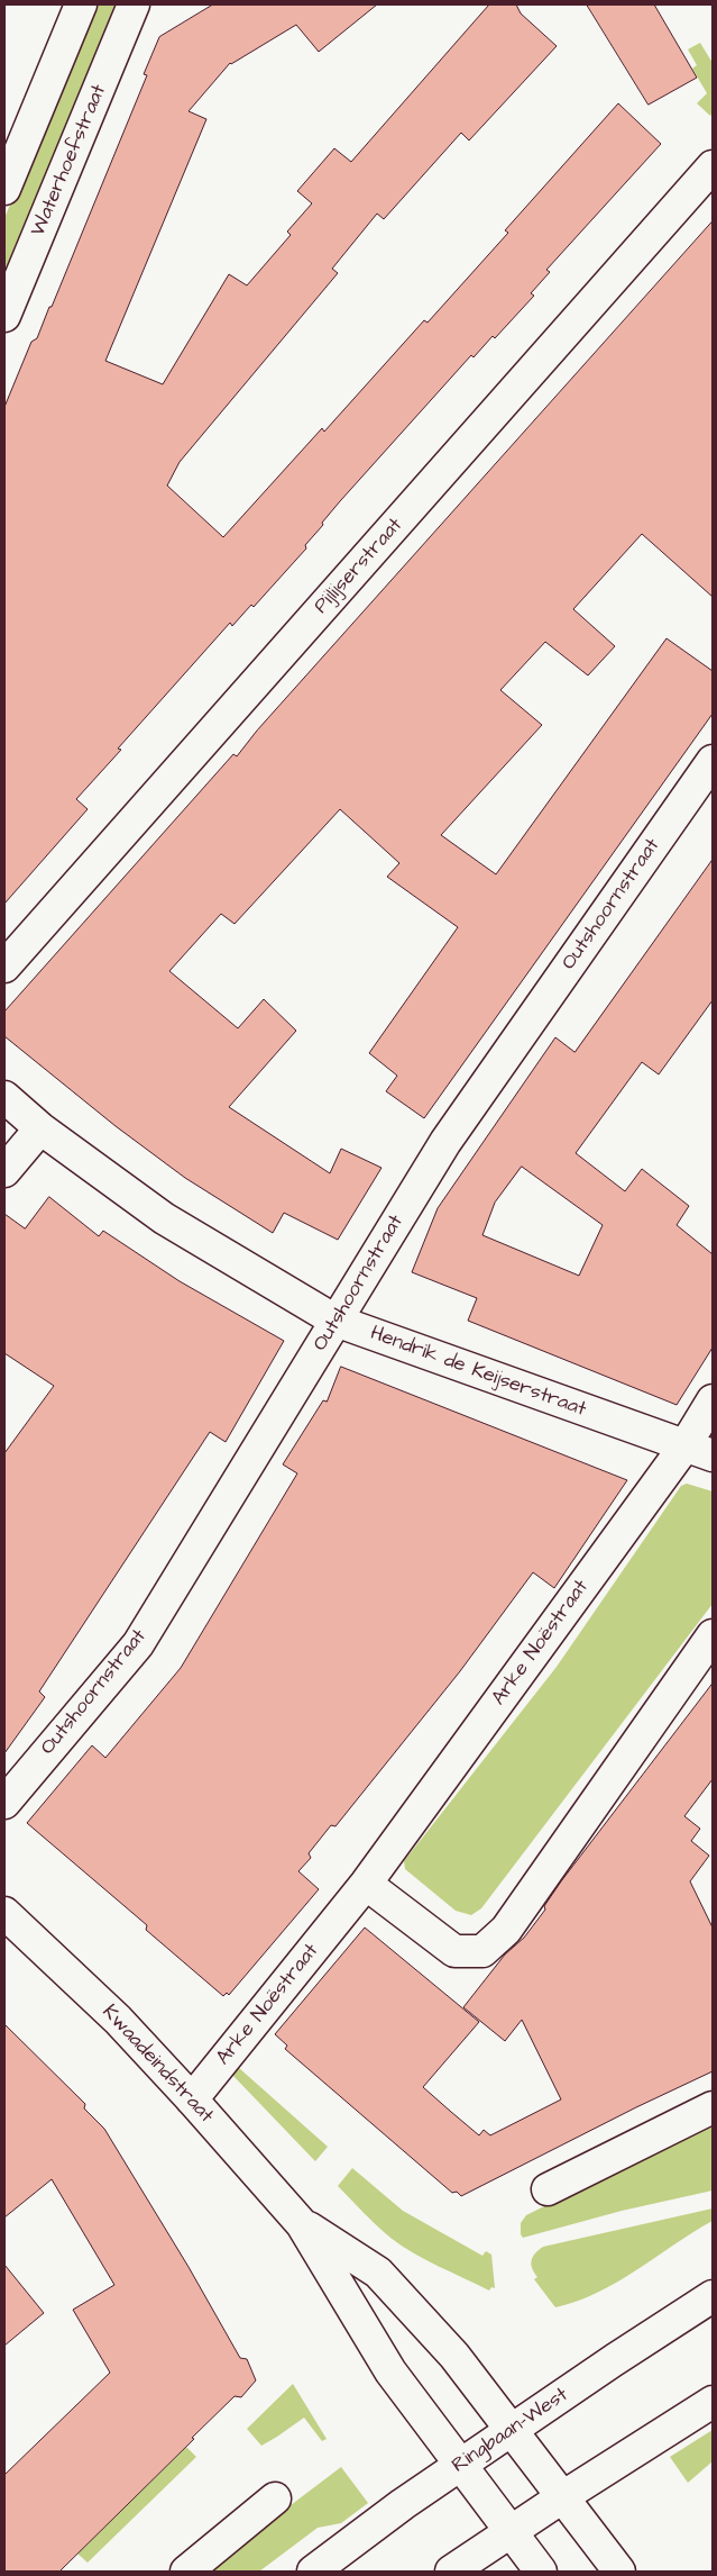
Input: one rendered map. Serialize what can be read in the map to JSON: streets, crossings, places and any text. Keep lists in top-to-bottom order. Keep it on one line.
{"streets":{"street":["Waterhoefstraat","Pijlijserstraat","Outshoornstraat","Hendrik de Keijserstraat","Arke Noëstraat","Kwaadeindstraat","Ringbaan-West"]},"crossings":[["Outshoornstraat","Hendrik de Keijserstraat"],["Hendrik de Keijserstraat","Arke Noëstraat"],["Arke Noëstraat","Kwaadeindstraat"],["Kwaadeindstraat","Ringbaan-West"]]}
